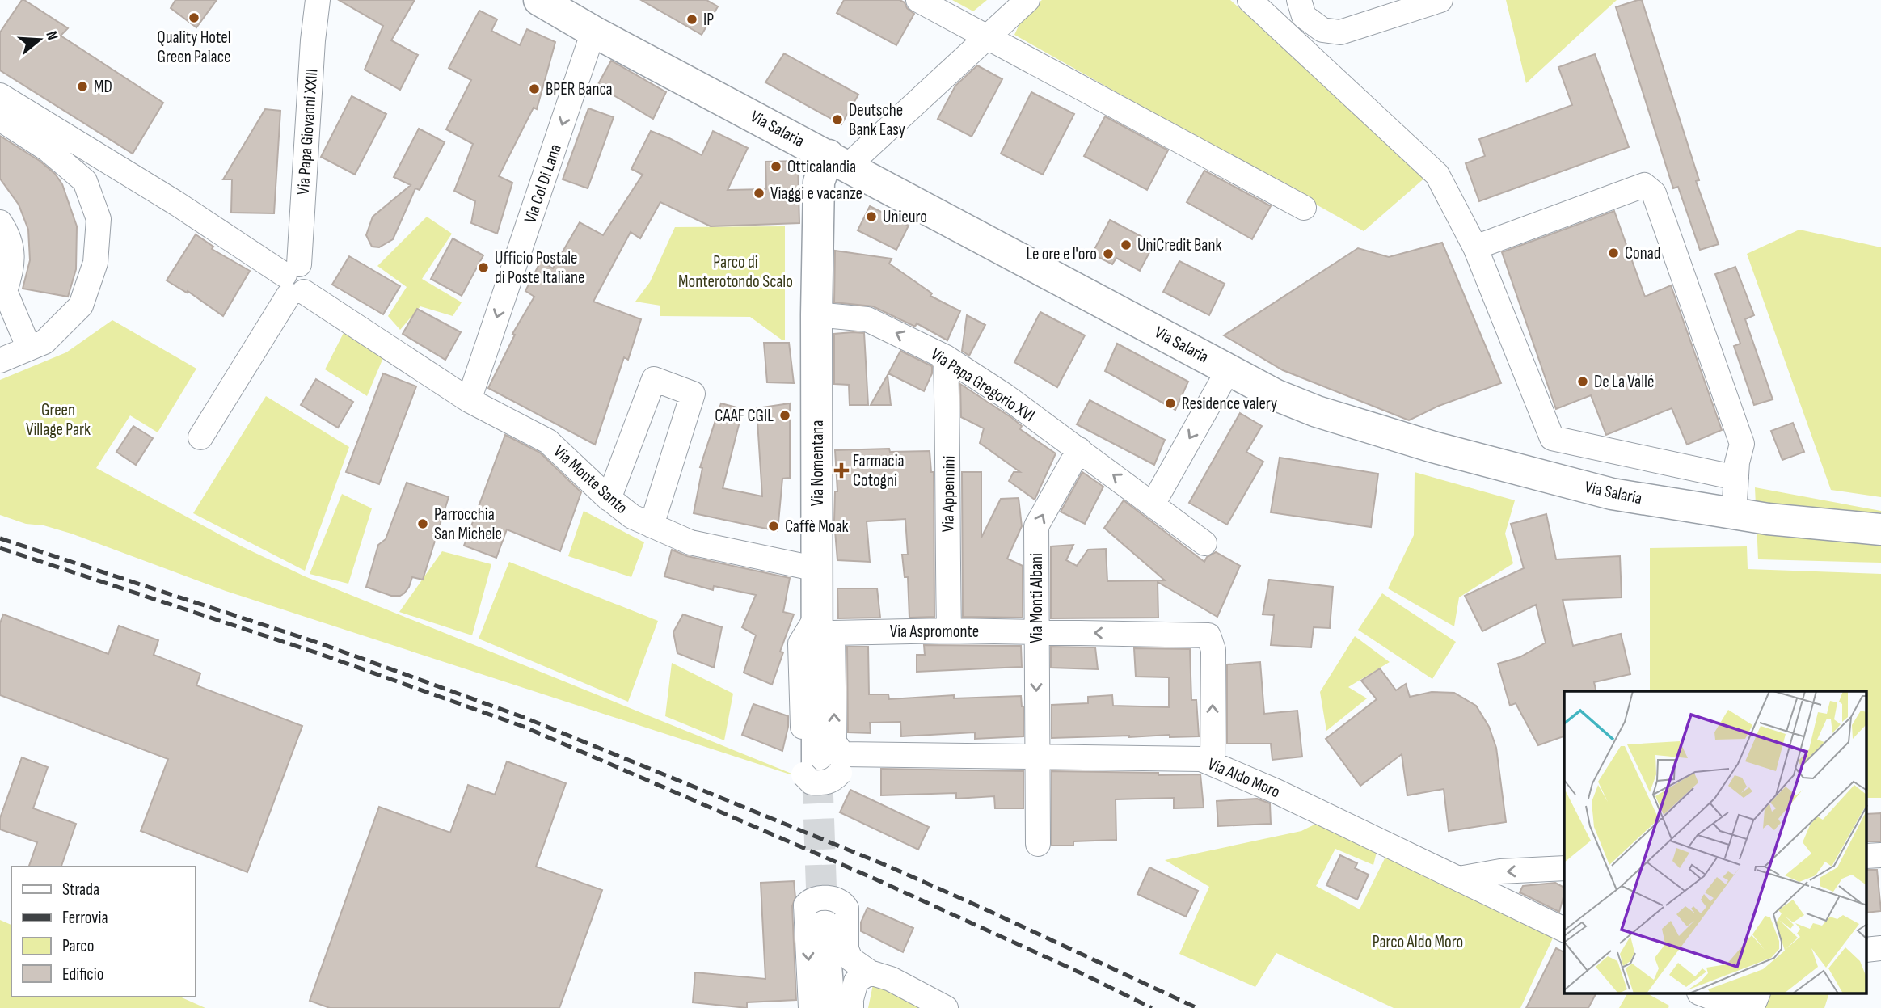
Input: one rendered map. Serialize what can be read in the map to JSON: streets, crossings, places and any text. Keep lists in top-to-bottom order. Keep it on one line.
{"streets":{"main road":["Via Salaria","Via Nomentana"],"street":["Via Papa Giovanni XXIII","Via Col Di Lana","Via Papa Gregorio XVI","Via Monte Santo","Via Appennini","Via Monti Albani","Via Aspromonte","Via Aldo Moro"]},"crossings":[["Via Salaria","Via Col Di Lana"],["Via Salaria","Via Nomentana"],["Via Papa Giovanni XXIII","Via Monte Santo"],["Via Col Di Lana","Via Monte Santo"],["Via Papa Gregorio XVI","Via Nomentana"],["Via Papa Gregorio XVI","Via Appennini"],["Via Papa Gregorio XVI","Via Monti Albani"],["Via Nomentana","Via Monte Santo"],["Via Nomentana","Via Aspromonte"],["Via Appennini","Via Aspromonte"],["Via Monti Albani","Via Aspromonte"],["Via Monti Albani","Via Aldo Moro"],["Via Aspromonte","Via Aldo Moro"]],"one_way":["Via Col Di Lana","Via Papa Gregorio XVI"],"parks":["Parco di Monterotondo Scalo","Green Village Park","Parco Aldo Moro"],"places":{"other":["Quality Hotel Green Palace","IP","MD","BPER Banca","Deutsche Bank Easy","Otticalandia","Viaggi e vacanze","Unieuro","UniCredit Bank","Conad","Le ore e l'oro","Ufficio Postale di Poste Italiane","De La Vallé","Residence valery","CAAF CGIL","Parrocchia San Michele","Caffè Moak"],"health":["Farmacia Cotogni"]},"legend":["Strada","Ferrovia","Parco","Edificio"],"north":"right"}
